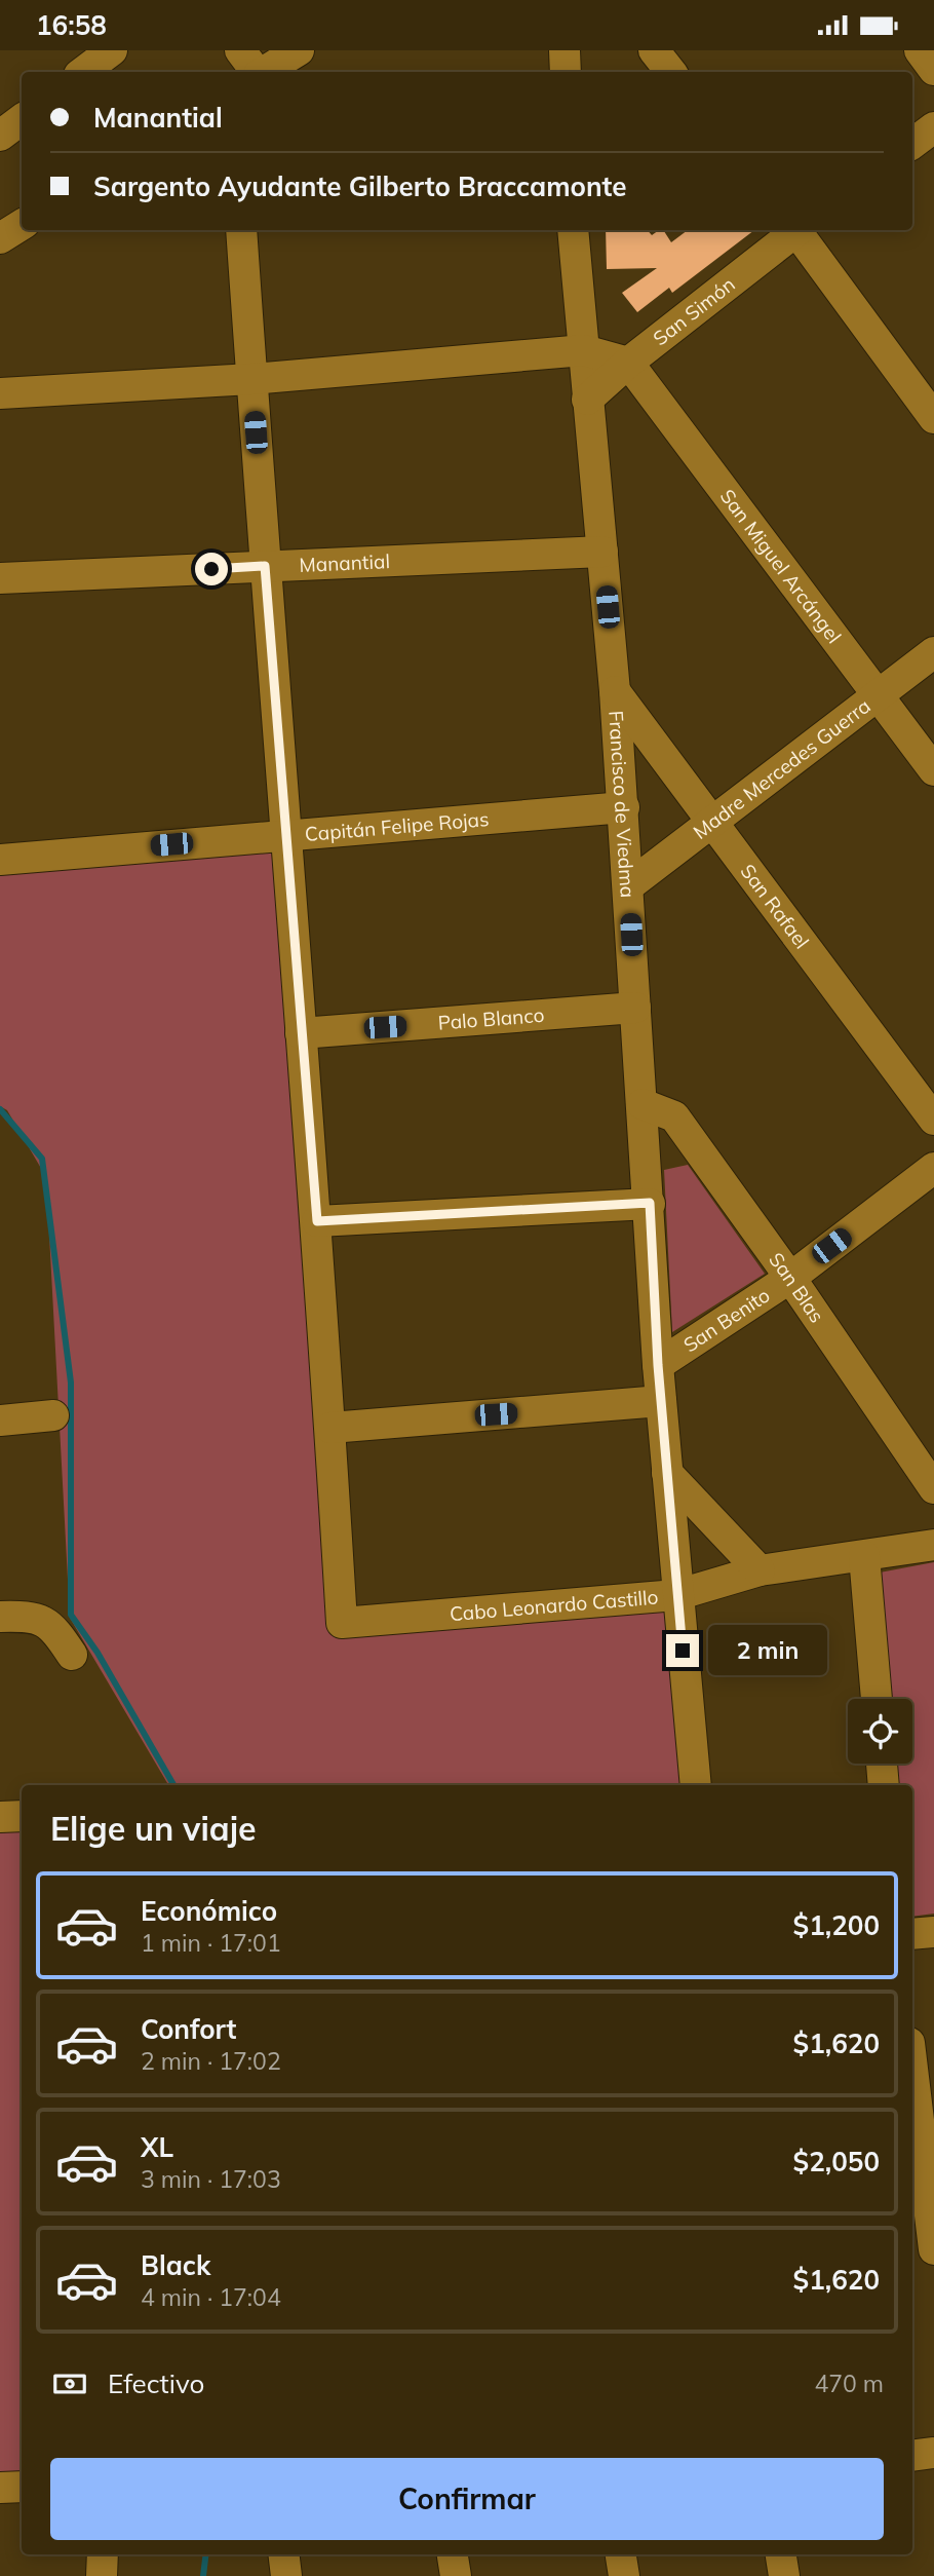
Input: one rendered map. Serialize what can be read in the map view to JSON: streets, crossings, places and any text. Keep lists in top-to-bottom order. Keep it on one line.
{"streets":{"street":["San Simón","Manantial","San Miguel Arcángel","Madre Mercedes Guerra","Francisco de Viedma","Capitán Felipe Rojas","San Rafael","Palo Blanco","San Blas","San Benito","Cabo Leonardo Castillo"]},"crossings":[["San Simón","San Miguel Arcángel"],["San Simón","Francisco de Viedma"],["Manantial","Francisco de Viedma"],["San Miguel Arcángel","Madre Mercedes Guerra"],["Madre Mercedes Guerra","Francisco de Viedma"],["Madre Mercedes Guerra","San Rafael"],["Francisco de Viedma","Capitán Felipe Rojas"],["Francisco de Viedma","San Rafael"],["Francisco de Viedma","Palo Blanco"],["Francisco de Viedma","San Blas"],["Francisco de Viedma","San Benito"],["Francisco de Viedma","Cabo Leonardo Castillo"],["San Blas","San Benito"]],"page":{"status":"16:58","banner":["Manantial","Sargento Ayudante Gilberto Braccamonte"],"bubble":"2 min","heading":"Elige un viaje","list":[{"name":"Económico","note":"1 min · 17:01","value":"$1,200"},{"name":"Confort","note":"2 min · 17:02","value":"$1,620"},{"name":"XL","note":"3 min · 17:03","value":"$2,050"},{"name":"Black","note":"4 min · 17:04","value":"$1,620"}],"pay":["Efectivo","470 m"],"buttons":"Confirmar"}}
